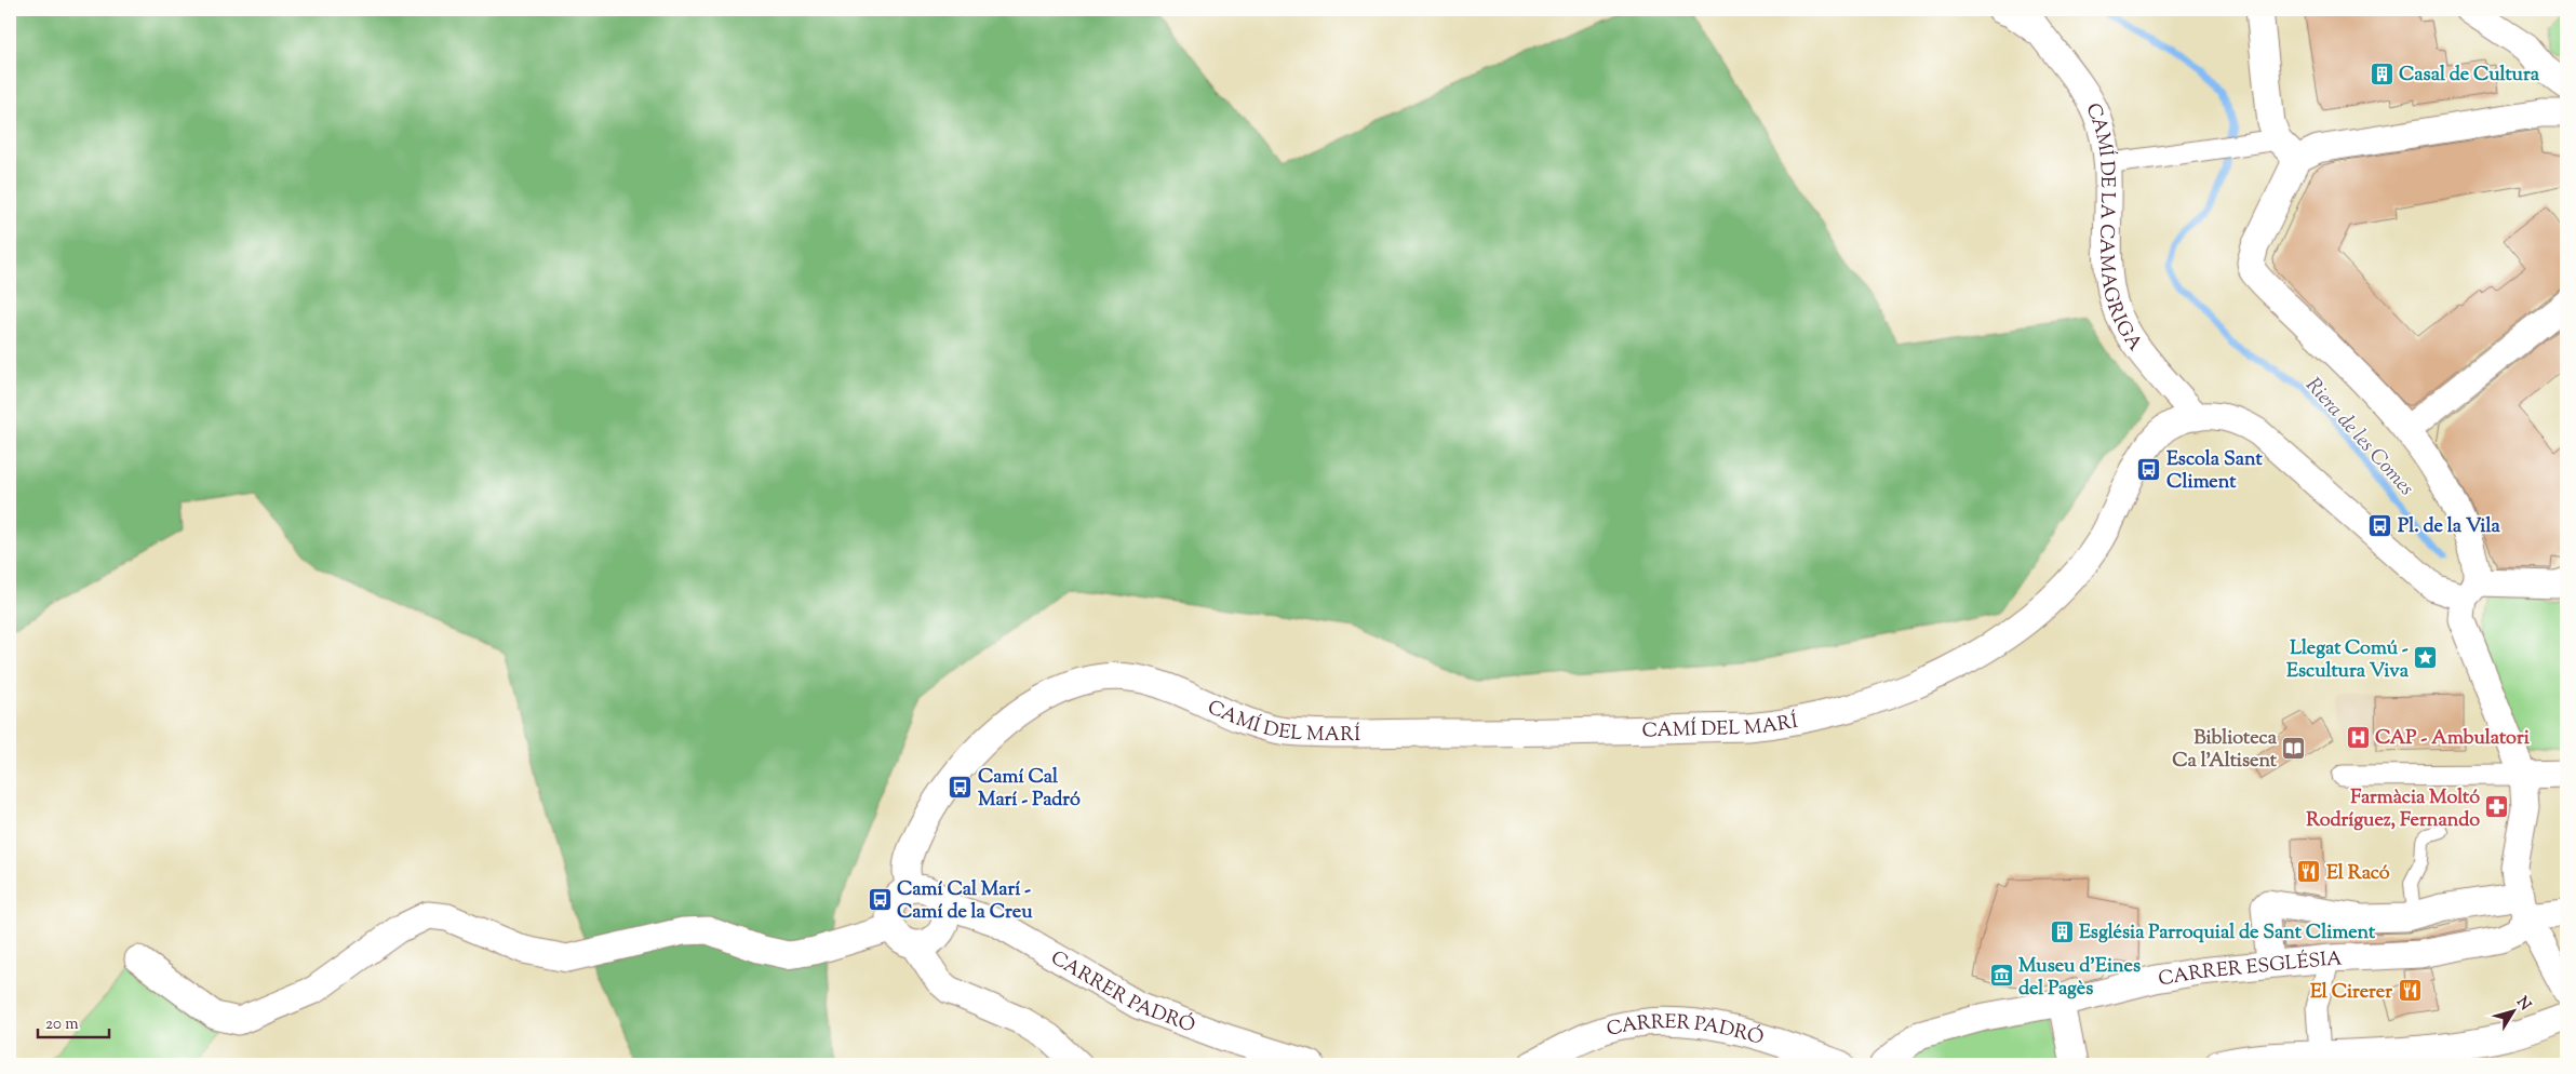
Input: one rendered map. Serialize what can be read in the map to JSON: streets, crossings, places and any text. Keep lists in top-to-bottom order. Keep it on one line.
{"streets":{"street":["CAMÍ DE LA CAMAGRIGA","CAMÍ DEL MARÍ","CARRER ESGLÉSIA","CARRER PADRÓ"]},"crossings":[["CAMÍ DE LA CAMAGRIGA","CAMÍ DEL MARÍ"],["CAMÍ DEL MARÍ","CARRER PADRÓ"]],"water":["Riera de les Comes"],"places":{"building":["Casal de Cultura","Església Parroquial de Sant Climent"],"bus stop":["Escola Sant Climent","Pl. de la Vila","Camí Cal Marí - Padró","Camí Cal Marí - Camí de la Creu"],"place":["Llegat Comú - Escultura Viva"],"hospital":["CAP - Ambulatori"],"library":["Biblioteca Ca l'Altisent"],"pharmacy":["Farmàcia Moltó Rodríguez, Fernando"],"restaurant":["El Racó","El Cirerer"],"museum":["Museu d’Eines del Pagès"]},"scale_bar":"20 m","north":"top right"}
